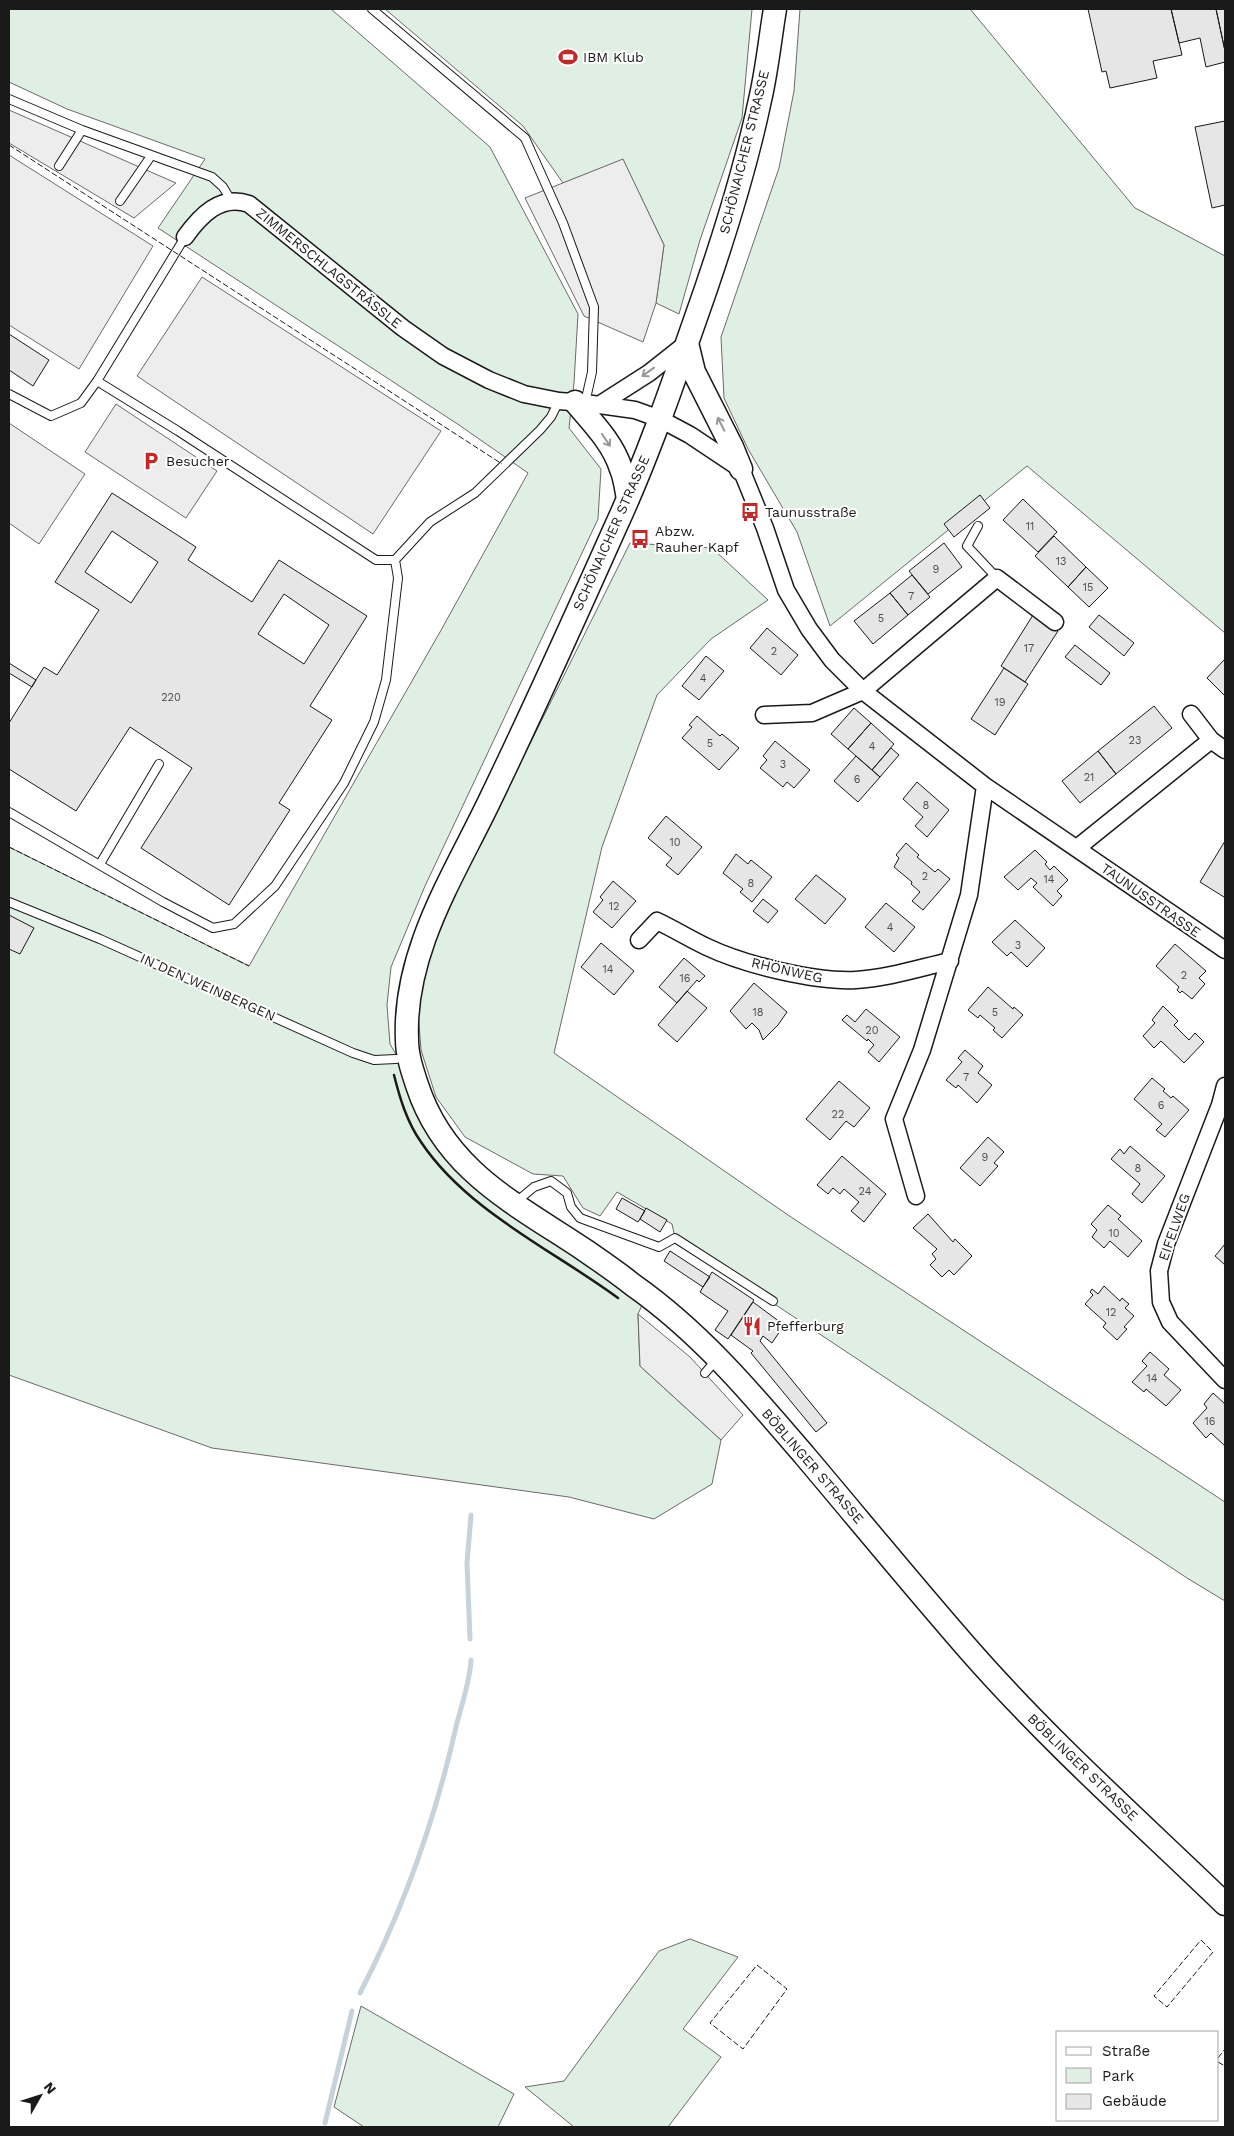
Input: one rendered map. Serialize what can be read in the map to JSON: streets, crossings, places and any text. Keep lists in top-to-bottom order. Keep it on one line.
{"streets":{"main road":["SCHÖNAICHER STRASSE","BÖBLINGER STRASSE"],"street":["ZIMMERSCHLAGSTRÄSSLE","TAUNUSSTRASSE","RHÖNWEG","EIFELWEG"],"lane":["IN DEN WEINBERGEN"]},"crossings":[["SCHÖNAICHER STRASSE","ZIMMERSCHLAGSTRÄSSLE"],["SCHÖNAICHER STRASSE","IN DEN WEINBERGEN"],["SCHÖNAICHER STRASSE","BÖBLINGER STRASSE"],["IN DEN WEINBERGEN","BÖBLINGER STRASSE"]],"places":{"sports":["IBM Klub"],"parking":["Besucher"],"bus stop":["Taunusstraße","Abzw. Rauher Kapf"],"restaurant":["Pfefferburg"]},"house_numbers":["11","13","9","15","7","5","17","2","4","220","19","23","5","4","3","21","6","8","10","2","14","8","12","4","3","14","2","16","18","5","20","7","6","22","9","8","24","10","12","14","16"],"legend":["Straße","Park","Gebäude"],"north":"top right"}
